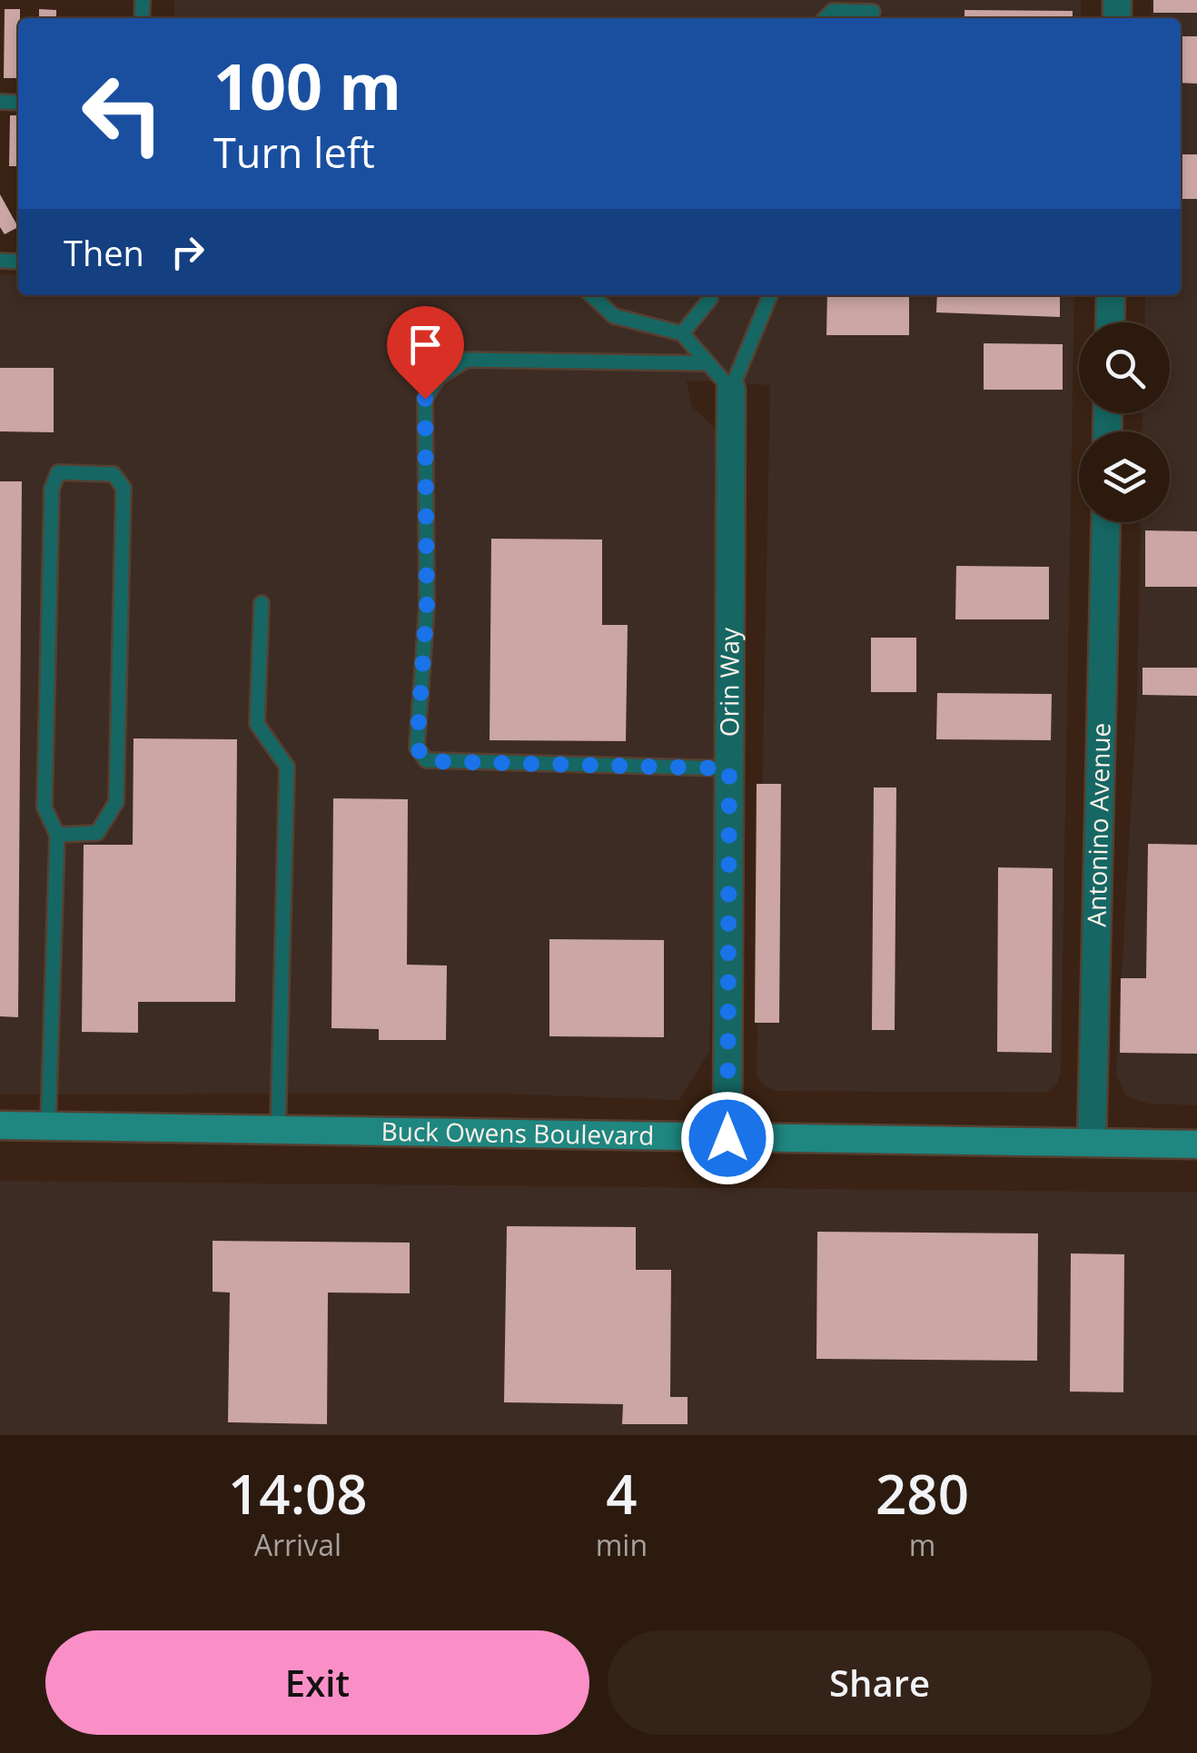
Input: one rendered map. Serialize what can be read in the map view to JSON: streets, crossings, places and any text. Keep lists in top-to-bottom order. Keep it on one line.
{"streets":{"main road":["Buck Owens Boulevard"],"street":["Orin Way","Antonino Avenue"]},"crossings":[["Orin Way","Buck Owens Boulevard"],["Antonino Avenue","Buck Owens Boulevard"]],"page":{"turn":["100 m","Turn left"],"then":"Then","eta":["14:08","Arrival","4","min","280","m"],"buttons":["Exit","Share"]}}
